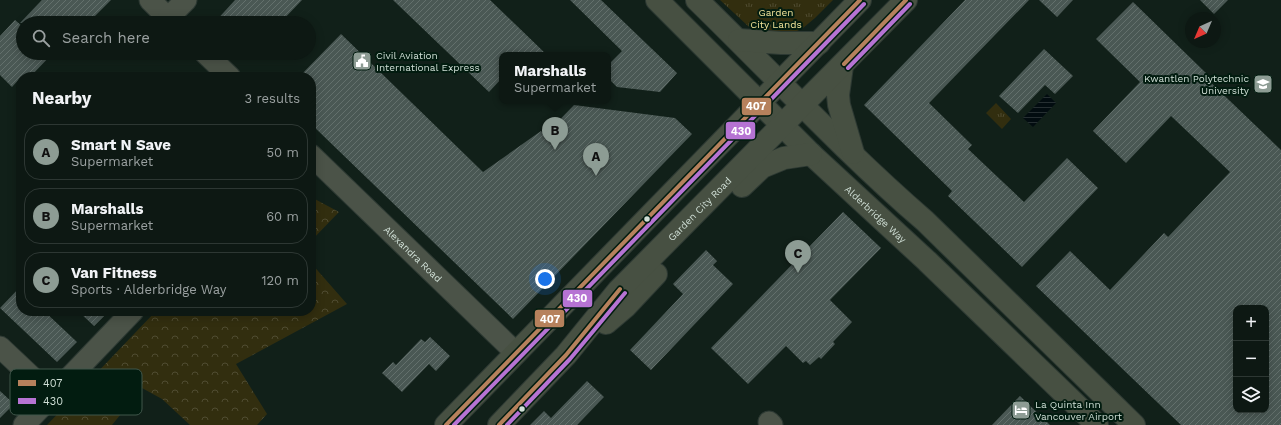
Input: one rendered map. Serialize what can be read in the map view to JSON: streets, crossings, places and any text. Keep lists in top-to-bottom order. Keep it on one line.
{"streets":{"main road":["Garden City Road","Alderbridge Way"],"street":["Alexandra Road"]},"crossings":[["Garden City Road","Alderbridge Way"]],"parks":["Garden City Lands"],"places":{"public building":["Civil Aviation International Express"],"school or university":["Kwantlen Polytechnic University"],"hotel":["La Quinta Inn Vancouver Airport"]},"lines":["transit line 407","transit line 430"],"legend":["407","430"],"north":"bottom left","page":{"search":"Search here","popup":["Marshalls","Supermarket"],"heading":["Nearby","3 results"],"pins":["B","A","C"],"list":[{"mark":"A","name":"Smart N Save","note":"Supermarket","value":"50 m"},{"mark":"B","name":"Marshalls","note":"Supermarket","value":"60 m"},{"mark":"C","name":"Van Fitness","note":"Sports · Alderbridge Way","value":"120 m"}],"map_buttons":["+","−"]}}
